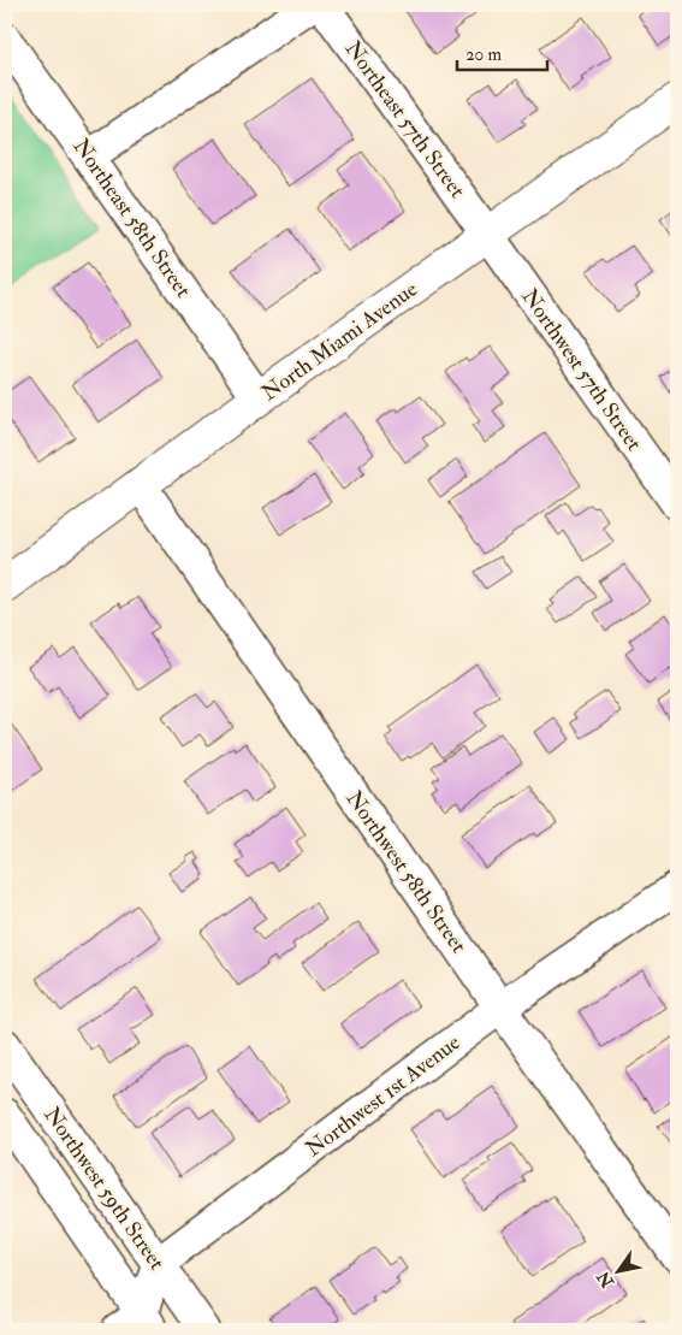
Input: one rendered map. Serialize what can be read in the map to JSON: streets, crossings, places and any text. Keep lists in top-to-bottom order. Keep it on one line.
{"streets":{"main road":["North Miami Avenue"],"street":["Northeast 57th Street","Northeast 58th Street","Northwest 57th Street","Northwest 58th Street","Northwest 1st Avenue","Northwest 59th Street"]},"crossings":[["Northeast 57th Street","North Miami Avenue"],["Northeast 57th Street","Northwest 57th Street"],["Northeast 58th Street","North Miami Avenue"],["North Miami Avenue","Northwest 57th Street"],["North Miami Avenue","Northwest 58th Street"],["Northwest 58th Street","Northwest 1st Avenue"],["Northwest 1st Avenue","Northwest 59th Street"]],"scale_bar":"20 m","north":"bottom left"}
